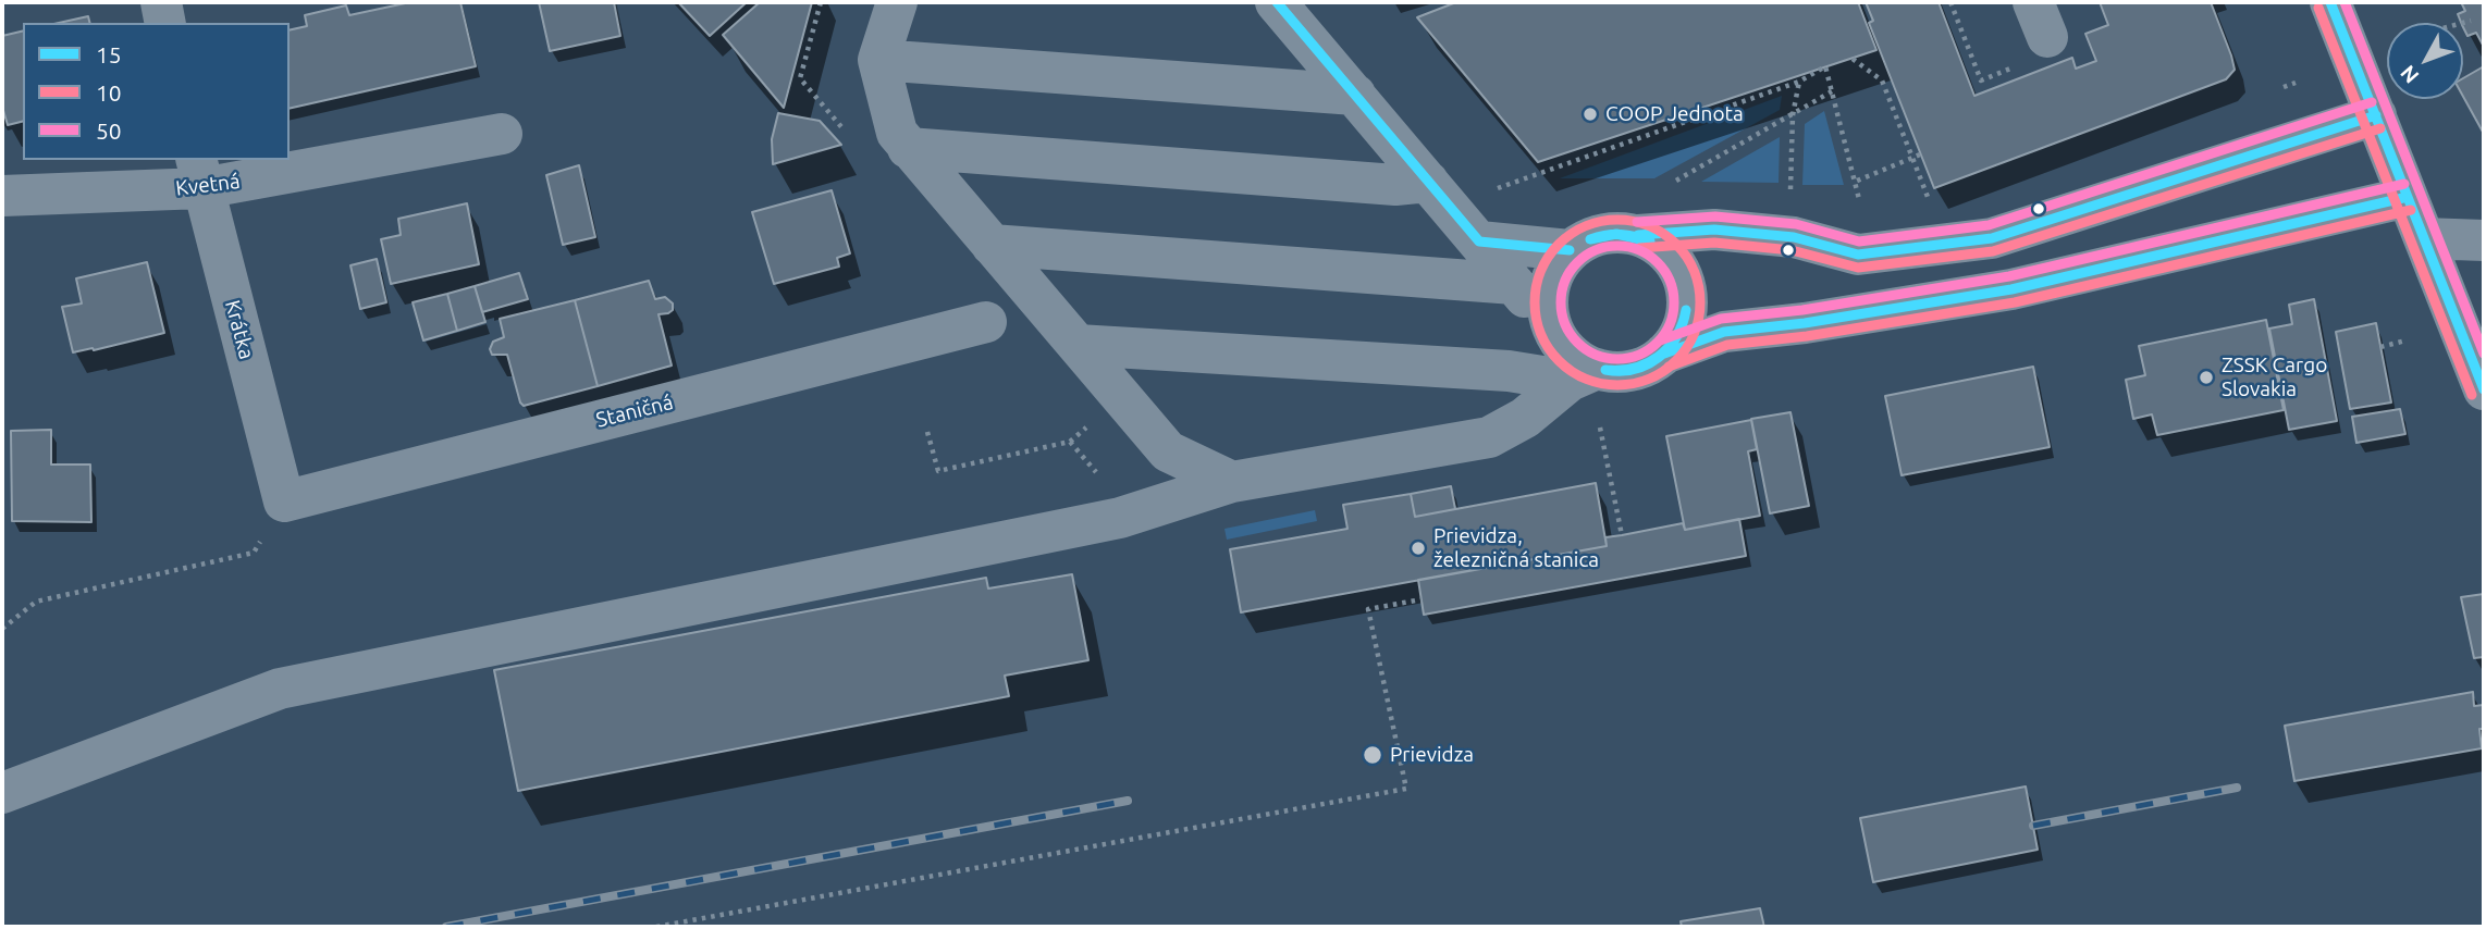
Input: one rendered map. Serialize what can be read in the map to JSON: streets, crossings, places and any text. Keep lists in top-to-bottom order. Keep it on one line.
{"streets":{"street":["Kvetná","Krátka","Staničná"]},"crossings":[["Kvetná","Krátka"],["Krátka","Staničná"]],"places":["COOP Jednota","ZSSK Cargo Slovakia","Prievidza, železničná stanica","Prievidza"],"lines":["transit line 15","transit line 50","transit line 10"],"legend":["15","10","50"],"north":"bottom left"}
